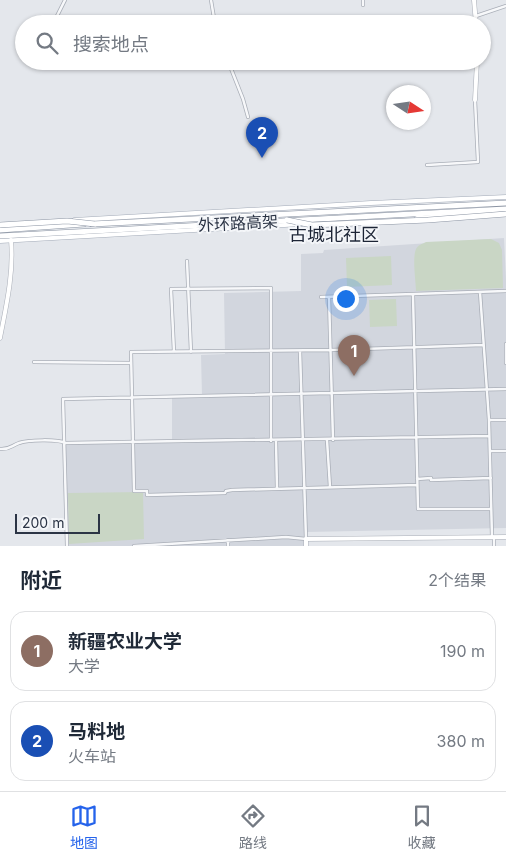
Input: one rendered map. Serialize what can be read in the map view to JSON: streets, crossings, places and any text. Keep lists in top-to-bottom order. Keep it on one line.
{"streets":{"highway":["外环路高架"]},"districts":["古城北社区"],"scale_bar":"200 m","north":"right","page":{"search":"搜索地点","pins":["2","1"],"scale":"200 m","heading":["附近","2个结果"],"list":[{"mark":"1","name":"新疆农业大学","note":"大学","value":"190 m"},{"mark":"2","name":"马料地","note":"火车站","value":"380 m"}],"nav":["地图","路线","收藏"]}}
